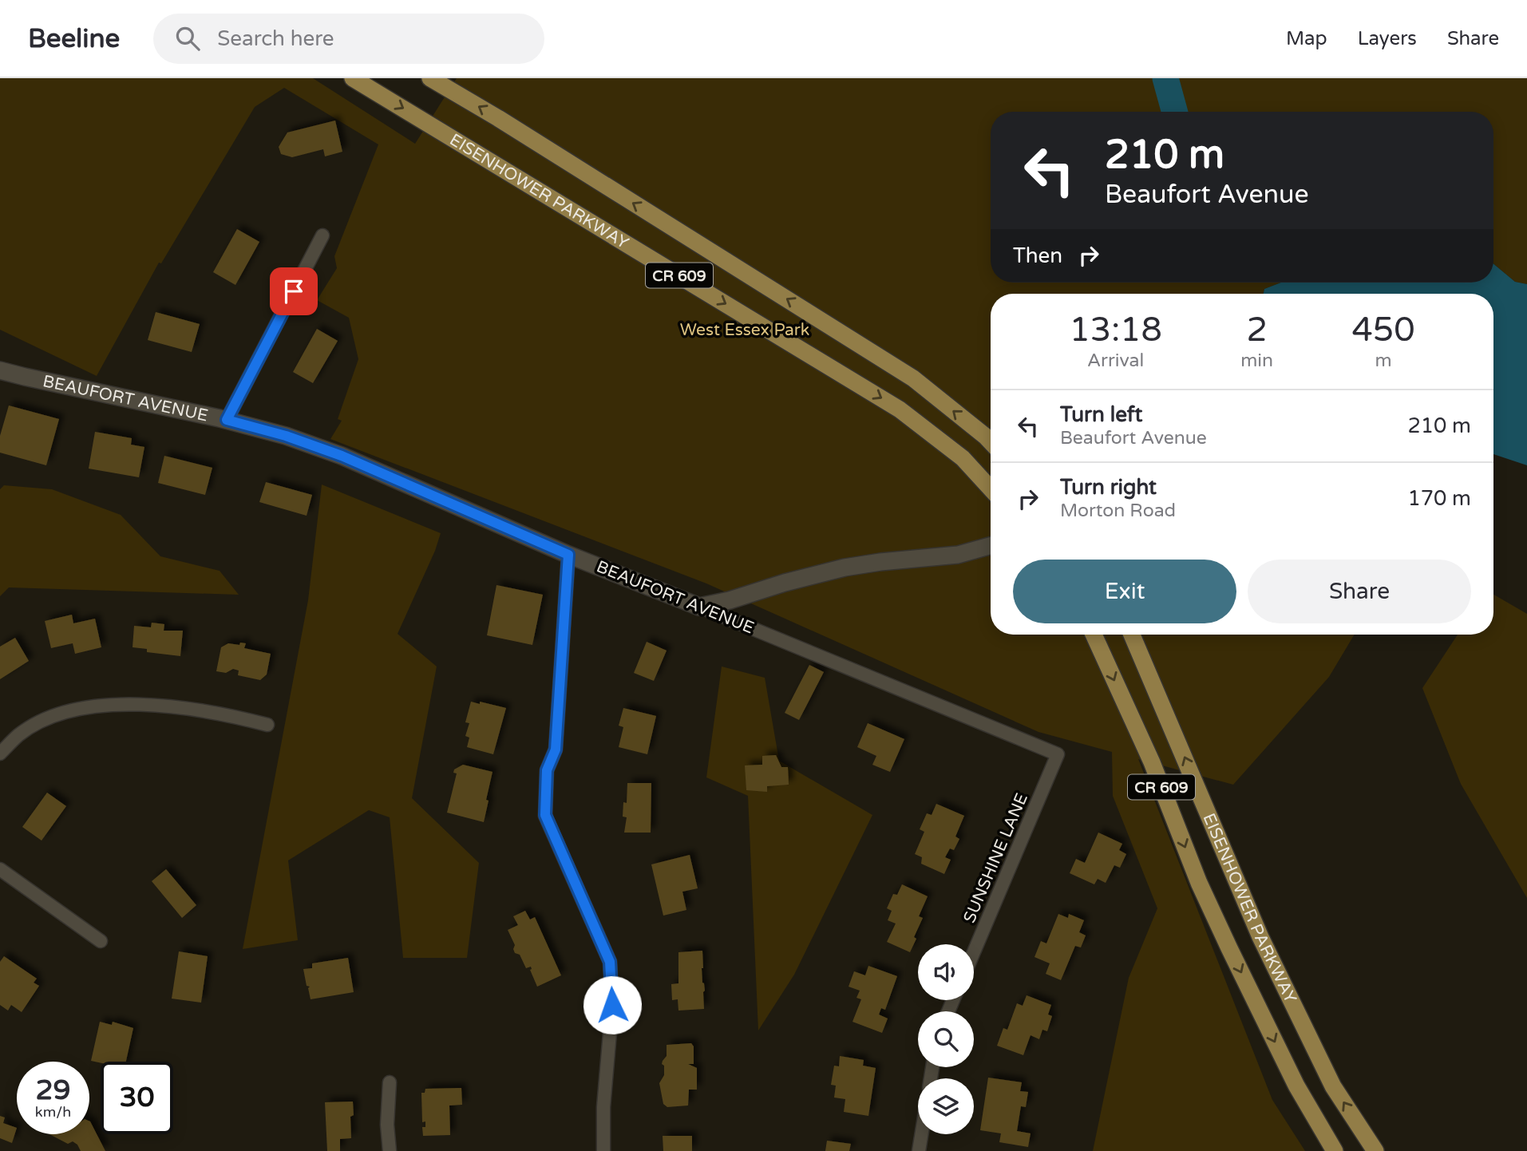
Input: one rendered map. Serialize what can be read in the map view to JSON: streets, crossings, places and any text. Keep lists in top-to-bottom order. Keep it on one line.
{"streets":{"main road":["EISENHOWER PARKWAY","CR 609"],"street":["BEAUFORT AVENUE","SUNSHINE LANE"]},"crossings":[["BEAUFORT AVENUE","SUNSHINE LANE"]],"parks":["West Essex Park"],"page":{"header":"Beeline","search":"Search here","nav":["Map","Layers","Share"],"turn":["210 m","Beaufort Avenue"],"then":"Then","eta":["13:18","Arrival","2","min","450","m"],"list":[{"name":"Turn left","note":"Beaufort Avenue","value":"210 m"},{"name":"Turn right","note":"Morton Road","value":"170 m"}],"buttons":["Exit","Share"],"speed":"29 km/h","limit":"30"}}
